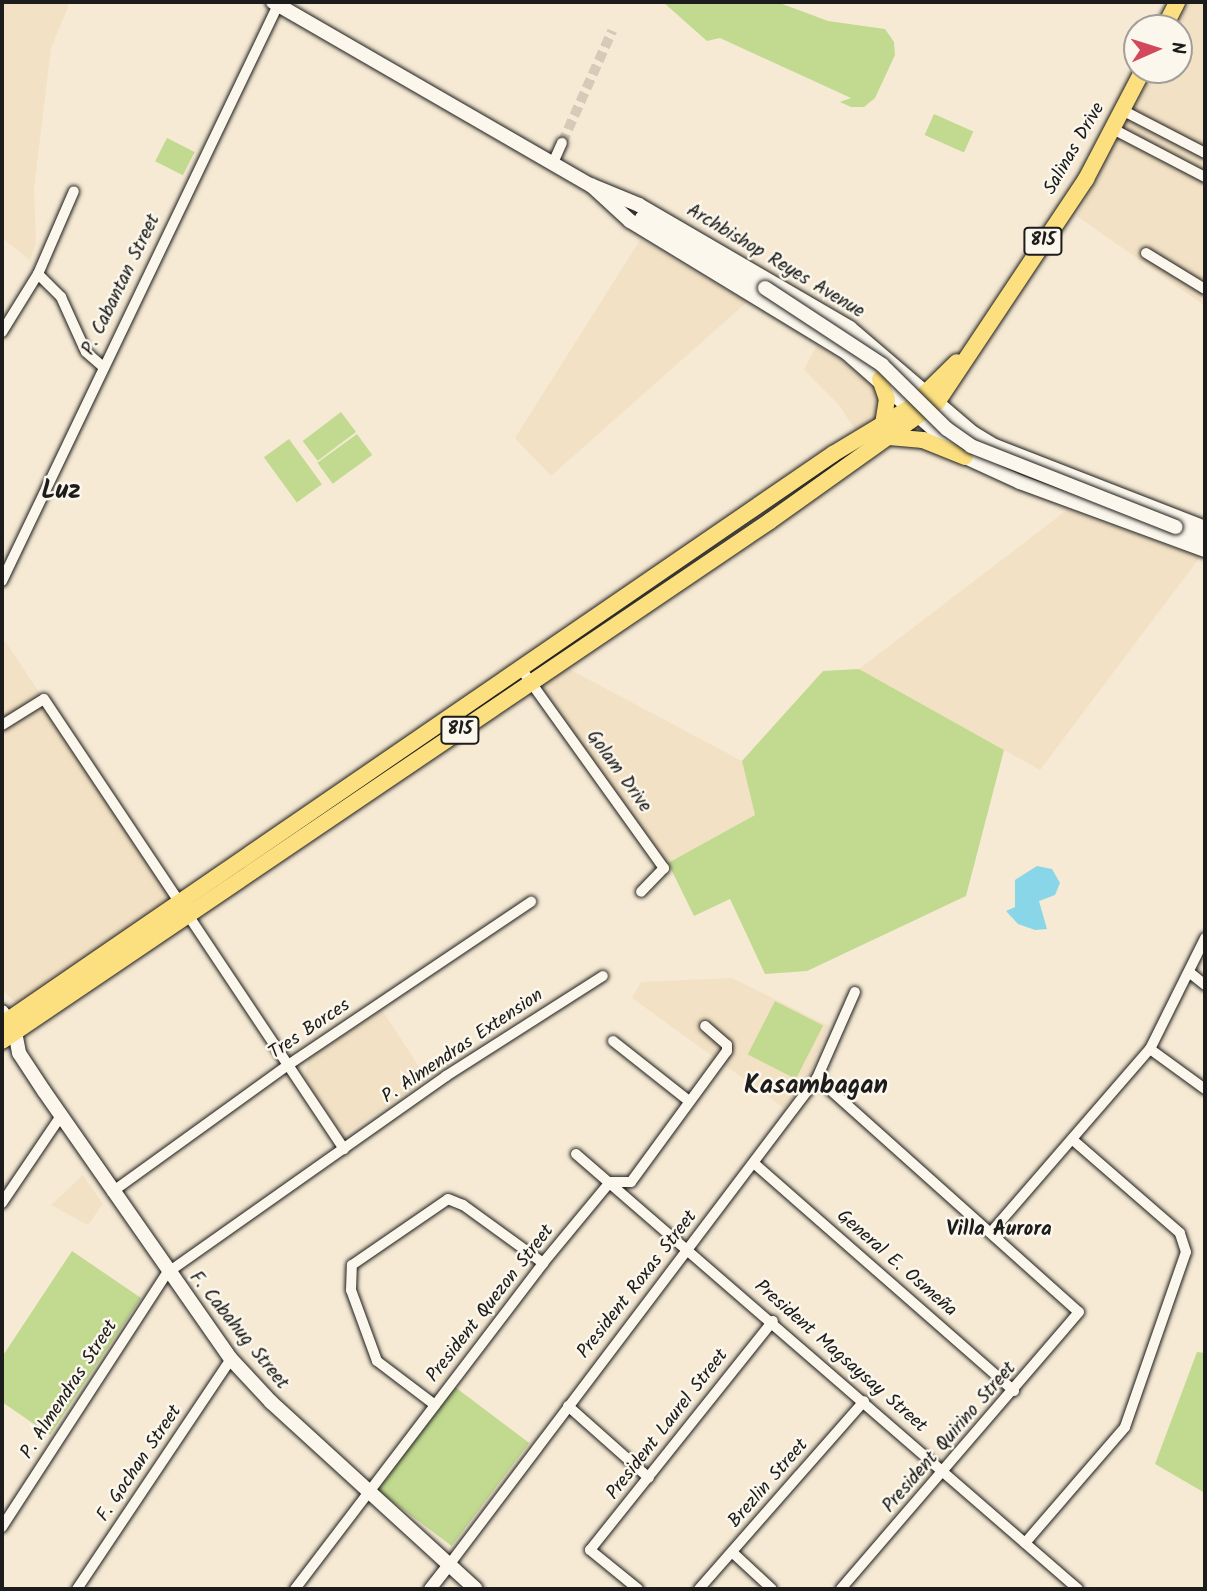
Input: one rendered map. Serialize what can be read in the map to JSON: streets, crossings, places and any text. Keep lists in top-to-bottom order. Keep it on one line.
{"streets":{"main road":["Salinas Drive","815","Archbishop Reyes Avenue","F. Cabahug Street"],"street":["P. Cabantan Street","Golam Drive","Tres Borces","P. Almendras Extension","General E. Osmeña","President Roxas Street","President Quezon Street","President Magsaysay Street","P. Almendras Street","President Laurel Street","President Quirino Street","F. Gochan Street","Brezlin Street"]},"crossings":[["Salinas Drive","815"],["Salinas Drive","Archbishop Reyes Avenue"],["815","Archbishop Reyes Avenue"],["815","Golam Drive"],["815","F. Cabahug Street"],["Archbishop Reyes Avenue","P. Cabantan Street"],["Tres Borces","F. Cabahug Street"],["P. Almendras Extension","F. Cabahug Street"],["P. Almendras Extension","P. Almendras Street"],["General E. Osmeña","President Roxas Street"],["General E. Osmeña","President Quirino Street"],["President Roxas Street","F. Cabahug Street"],["President Roxas Street","President Magsaysay Street"],["President Quezon Street","F. Cabahug Street"],["President Quezon Street","President Magsaysay Street"],["F. Cabahug Street","P. Almendras Street"],["F. Cabahug Street","F. Gochan Street"],["President Magsaysay Street","President Laurel Street"],["President Magsaysay Street","President Quirino Street"],["President Magsaysay Street","Brezlin Street"]],"districts":["Luz","Kasambagan","Villa Aurora"],"north":"right"}
